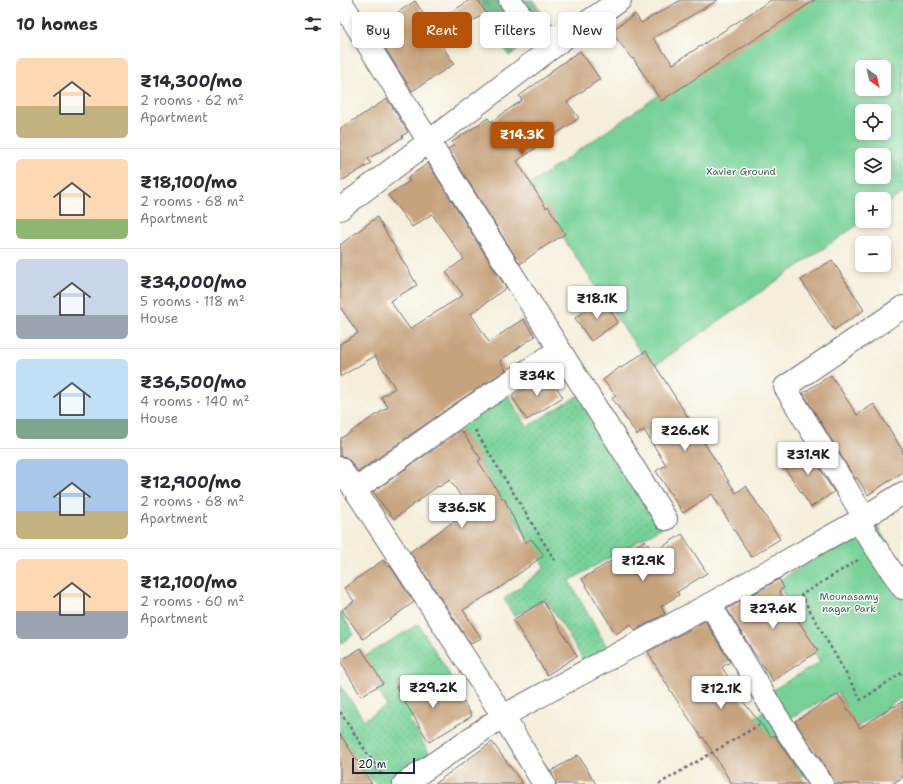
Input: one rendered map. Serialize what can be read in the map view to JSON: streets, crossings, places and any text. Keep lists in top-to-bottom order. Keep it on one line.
{"parks":["Xavier Ground","Mounasamy nagar Park"],"scale_bar":"20 m","north":"bottom right","page":{"heading":"10 homes","chip":["Buy","Rent","Filters","New"],"list":[{"name":"₹14,300/mo","note":"2 rooms · 62 m² · Apartment"},{"name":"₹18,100/mo","note":"2 rooms · 68 m² · Apartment"},{"name":"₹34,000/mo","note":"5 rooms · 118 m² · House"},{"name":"₹36,500/mo","note":"4 rooms · 140 m² · House"},{"name":"₹12,900/mo","note":"2 rooms · 68 m² · Apartment"},{"name":"₹12,100/mo","note":"2 rooms · 60 m² · Apartment"}],"map_buttons":["+","−"],"price":["₹14.3K","₹18.1K","₹34K","₹26.6K","₹31.9K","₹36.5K","₹12.9K","₹27.6K","₹29.2K","₹12.1K"],"scale":"20 m"}}
